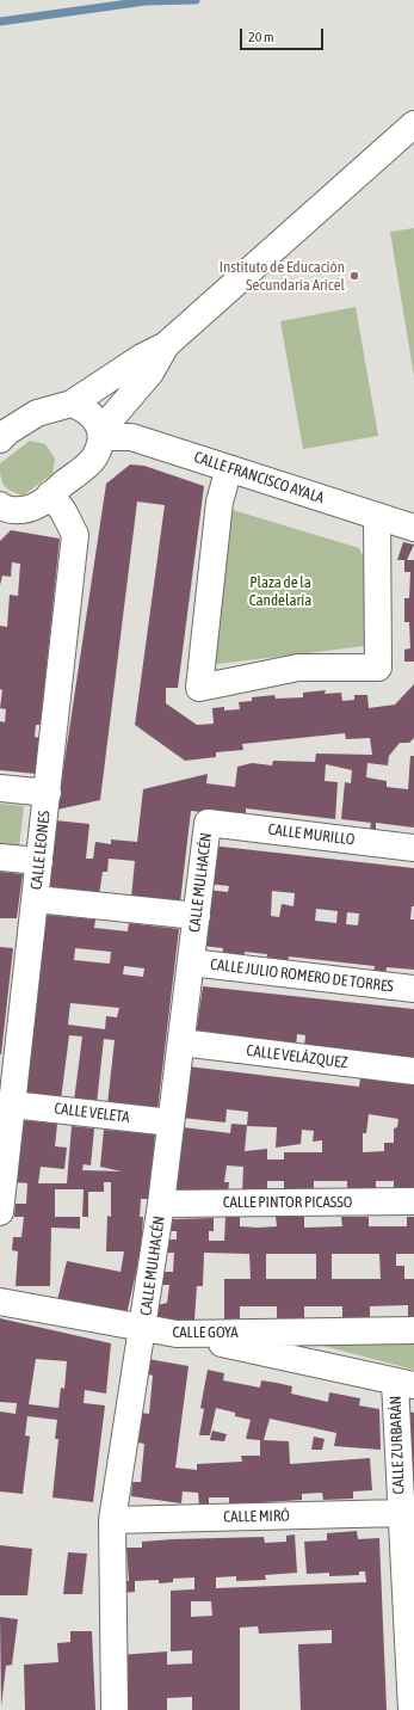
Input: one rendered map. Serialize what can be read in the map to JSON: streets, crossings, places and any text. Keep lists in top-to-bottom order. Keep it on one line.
{"streets":{"street":["CALLE FRANCISCO AYALA","CALLE MURILLO","CALLE LEONES","CALLE MULHACÉN","CALLE JULIO ROMERO DE TORRES","CALLE VELÁZQUEZ","CALLE VELETA","CALLE PINTOR PICASSO","CALLE GOYA","CALLE ZURBARÁN","CALLE MIRÓ"]},"crossings":[["CALLE MURILLO","CALLE MULHACÉN"],["CALLE LEONES","CALLE VELETA"],["CALLE MULHACÉN","CALLE JULIO ROMERO DE TORRES"],["CALLE MULHACÉN","CALLE VELÁZQUEZ"],["CALLE MULHACÉN","CALLE VELETA"],["CALLE MULHACÉN","CALLE PINTOR PICASSO"],["CALLE MULHACÉN","CALLE GOYA"],["CALLE MULHACÉN","CALLE MIRÓ"],["CALLE ZURBARÁN","CALLE MIRÓ"]],"parks":["Plaza de la Candelaría"],"places":["Instituto de Educación Secundaria Aricel"],"scale_bar":"20 m"}
